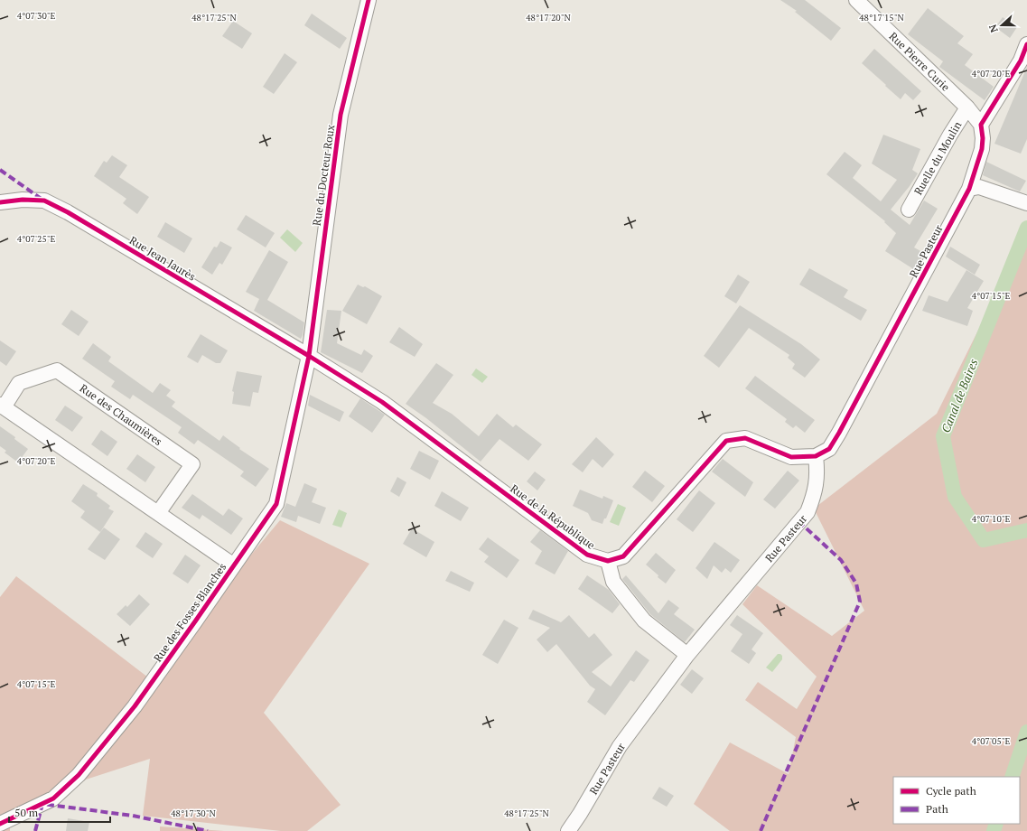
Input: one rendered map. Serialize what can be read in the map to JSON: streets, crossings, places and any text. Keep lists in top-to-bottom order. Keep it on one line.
{"streets":{"street":["Rue Pierre Curie","Ruelle du Moulin","Rue du Docteur Roux","Rue Pasteur","Rue Jean Jaurès","Rue des Chaumières","Rue de la République","Rue des Fosses Blanches"]},"crossings":[["Rue Pierre Curie","Ruelle du Moulin"],["Rue Pierre Curie","Rue Pasteur"],["Rue du Docteur Roux","Rue Jean Jaurès"],["Rue du Docteur Roux","Rue de la République"],["Rue du Docteur Roux","Rue des Fosses Blanches"],["Rue Jean Jaurès","Rue de la République"],["Rue Jean Jaurès","Rue des Fosses Blanches"],["Rue des Chaumières","Rue des Fosses Blanches"],["Rue de la République","Rue des Fosses Blanches"]],"water":["Canal de Baires"],"legend":["Cycle path","Path"],"scale_bar":"50 m","north":"left","coordinates":["4°07'30\"E","48°17'25\"N","48°17'20\"N","48°17'15\"N","4°07'20\"E","4°07'25\"E","4°07'15\"E","4°07'10\"E","4°07'05\"E","48°17'30\"N"]}
